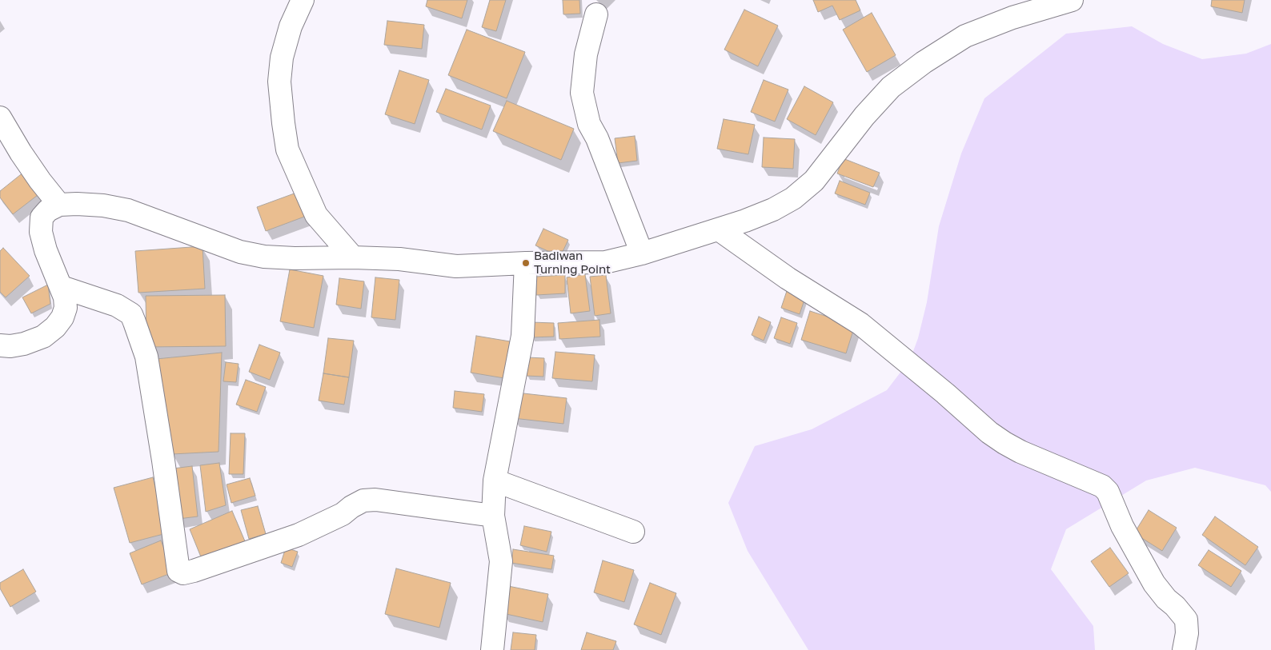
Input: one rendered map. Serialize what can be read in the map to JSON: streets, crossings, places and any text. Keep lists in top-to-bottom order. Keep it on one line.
{"places":["Badiwan Turning Point"]}
